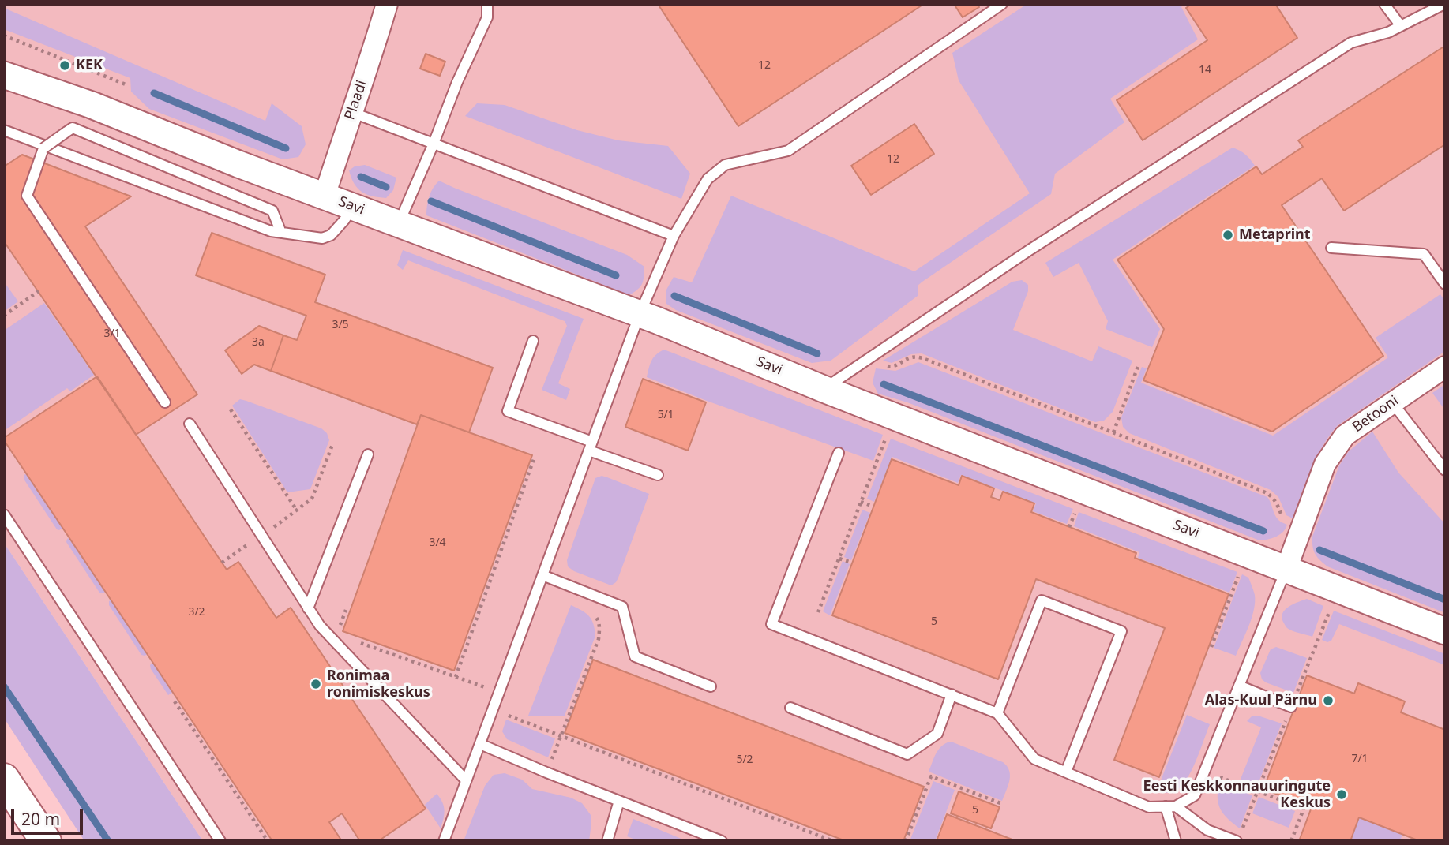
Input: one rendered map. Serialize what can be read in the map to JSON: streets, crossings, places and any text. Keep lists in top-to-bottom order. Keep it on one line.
{"streets":{"street":["Plaadi","Savi","Betooni"]},"crossings":[["Plaadi","Savi"],["Savi","Betooni"]],"places":["KEK","Metaprint","Ronimaa ronimiskeskus","Alas-Kuul Pärnu","Eesti Keskkonnauuringute Keskus"],"house_numbers":["12","14","12","3/5","3/1","3a","5/1","3/4","3/2","5","7/1","5/2","5"],"scale_bar":"20 m"}
